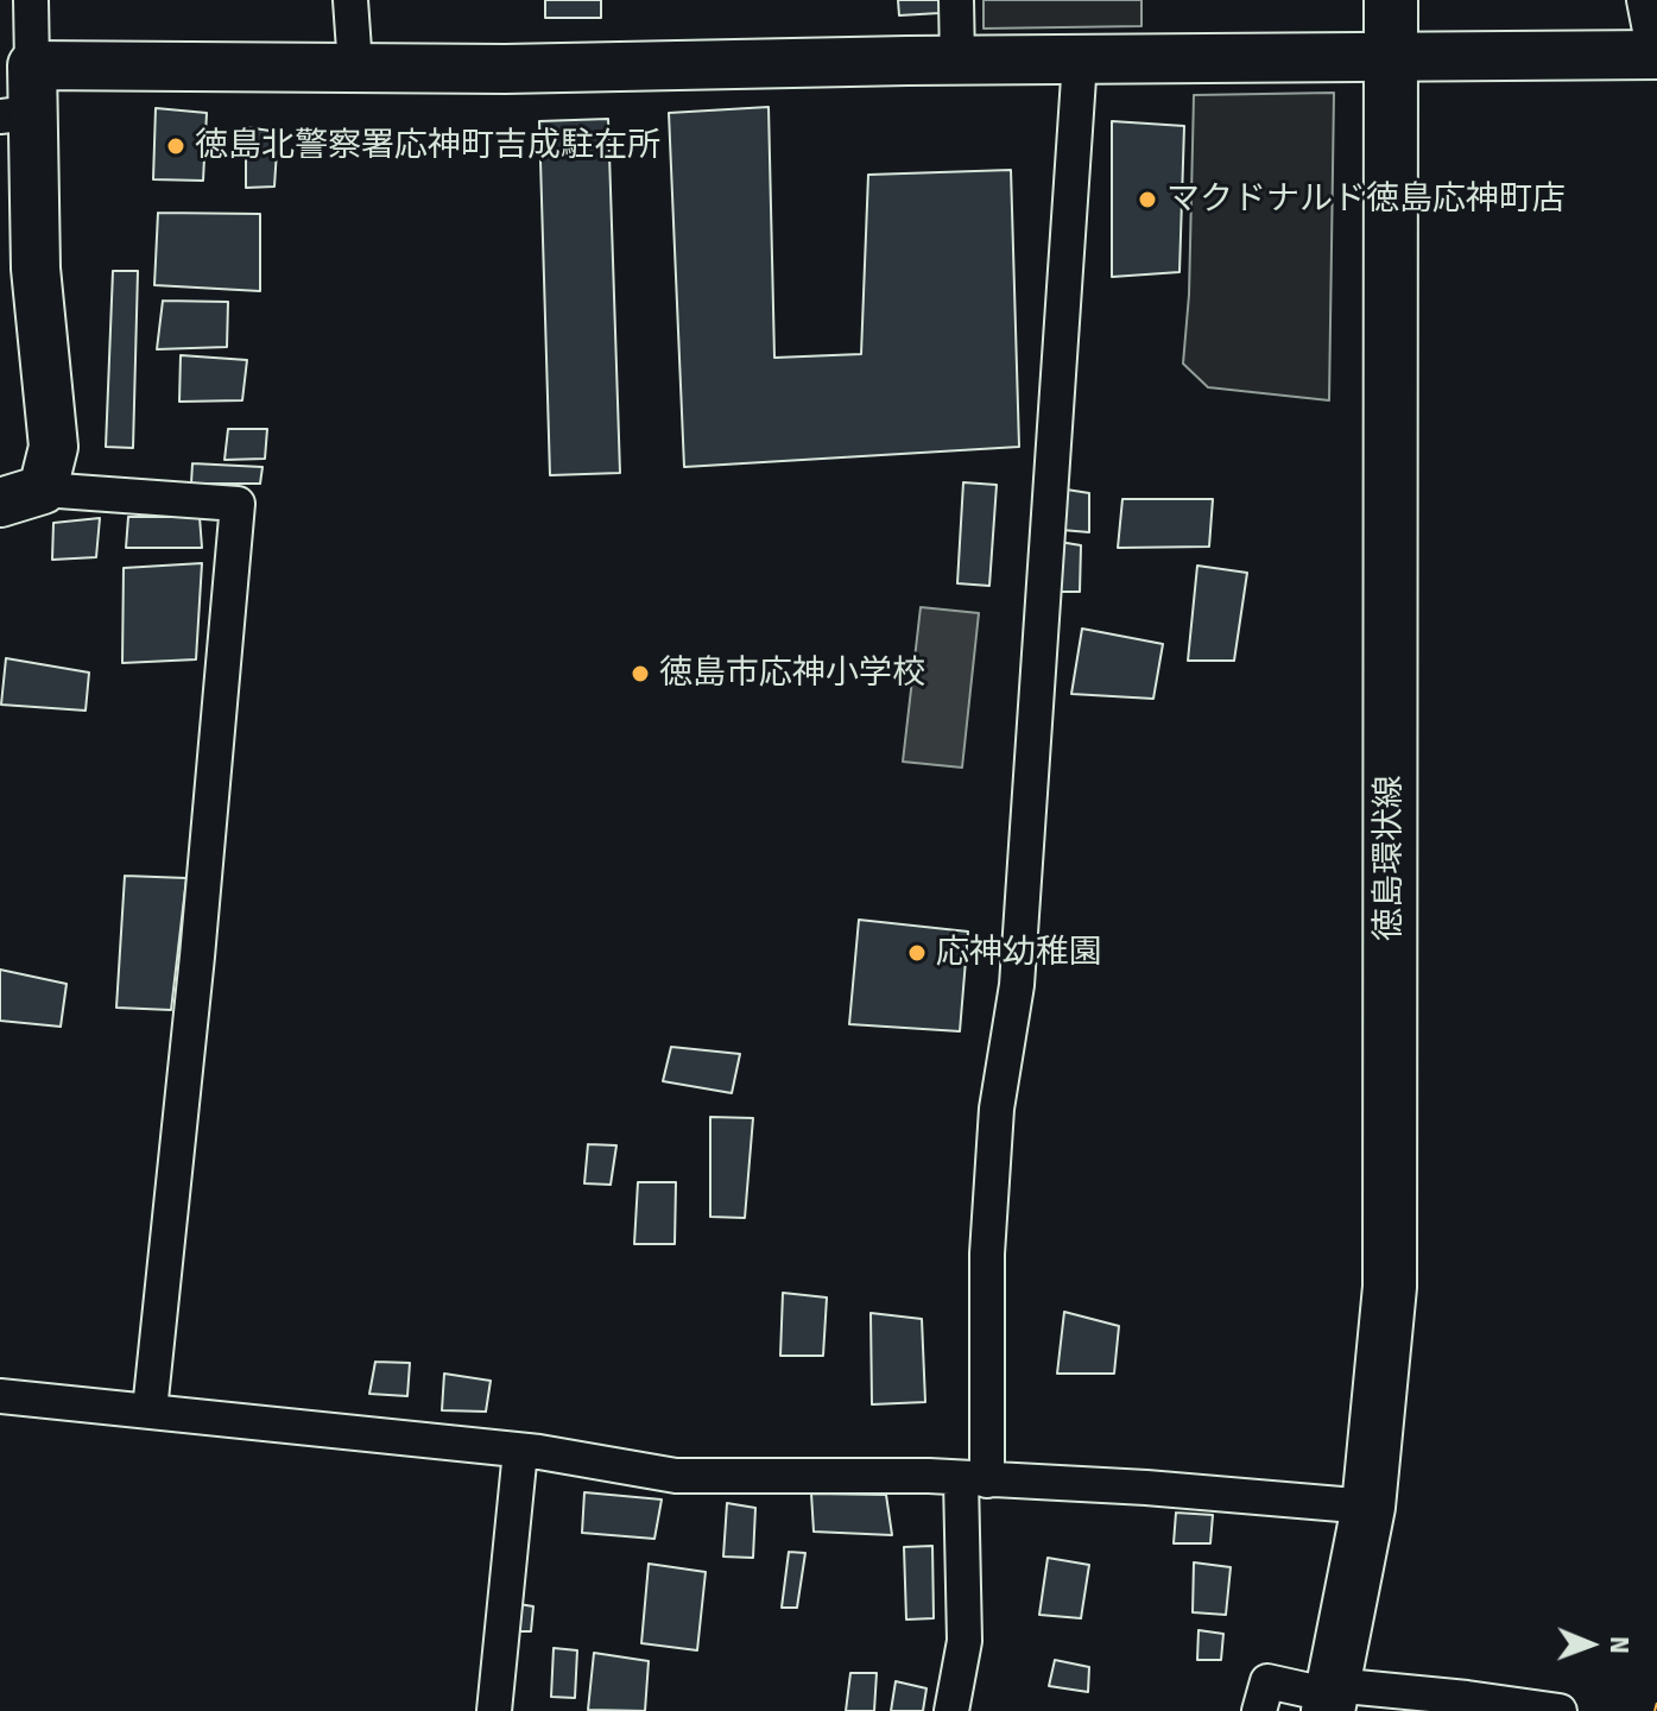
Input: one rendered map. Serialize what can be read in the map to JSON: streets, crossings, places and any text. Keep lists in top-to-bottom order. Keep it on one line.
{"streets":{"main road":["徳島環状線"]},"places":["徳島北警察署応神町吉成駐在所","マクドナルド徳島応神町店","徳島市応神小学校","応神幼稚園"],"north":"right"}
